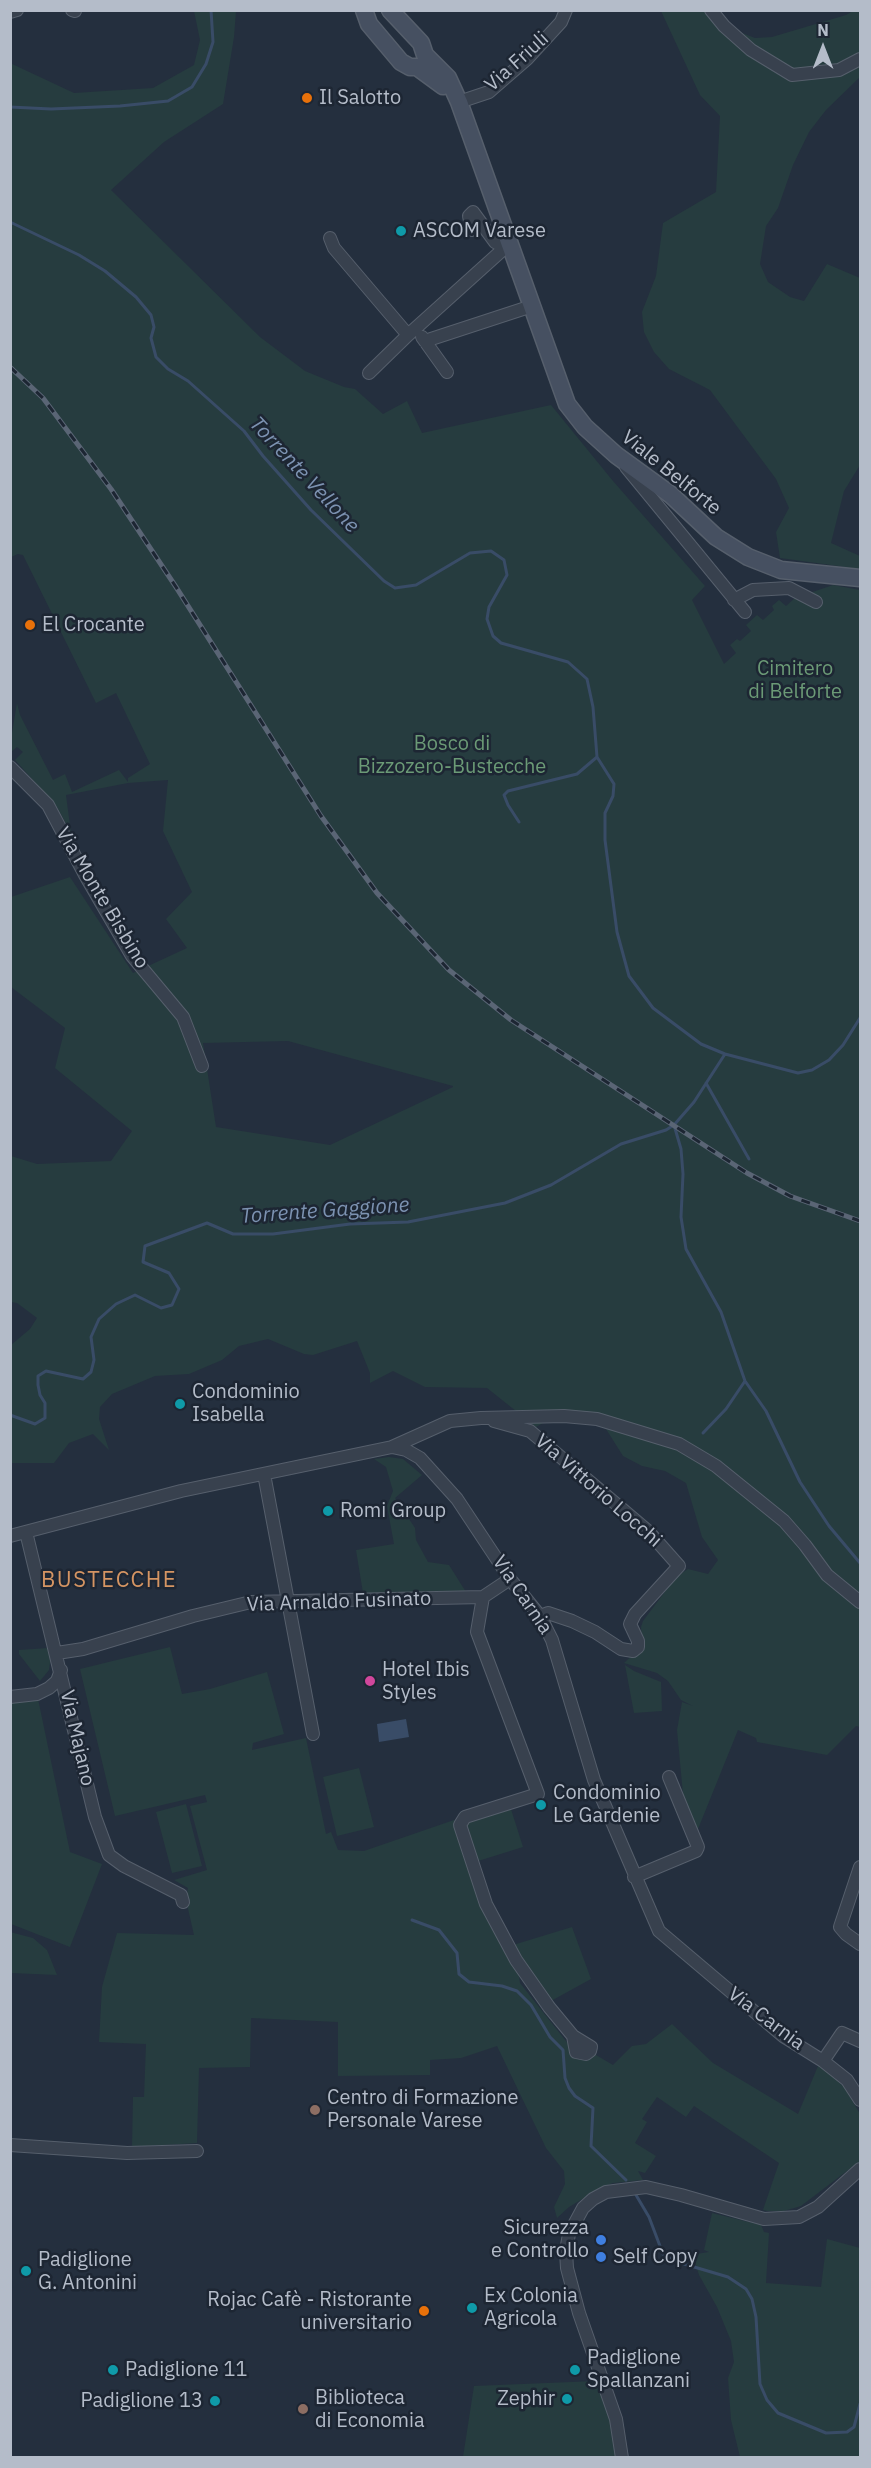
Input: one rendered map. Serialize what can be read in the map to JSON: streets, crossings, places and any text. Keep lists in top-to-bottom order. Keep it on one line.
{"streets":{"main road":["Viale Belforte"],"street":["Via Friuli","Via Monte Bisbino","Via Vittorio Locchi","Via Carnia","Via Arnaldo Fusinato","Via Majano"]},"crossings":[["Via Friuli","Viale Belforte"],["Via Vittorio Locchi","Via Carnia"],["Via Arnaldo Fusinato","Via Majano"]],"districts":["BUSTECCHE"],"water":["Torrente Vellone","Torrente Gaggione"],"parks":["Cimitero di Belforte","Bosco di Bizzozero-Bustecche"],"places":["Il Salotto","ASCOM Varese","El Crocante","Condominio Isabella","Romi Group","Hotel Ibis Styles","Condominio Le Gardenie","Centro di Formazione Personale Varese","Sicurezza e Controllo","Self Copy","Padiglione G. Antonini","Ex Colonia Agricola","Rojac Cafè - Ristorante universitario","Padiglione 11","Padiglione Spallanzani","Zephir","Padiglione 13","Biblioteca di Economia"],"north":"top"}
